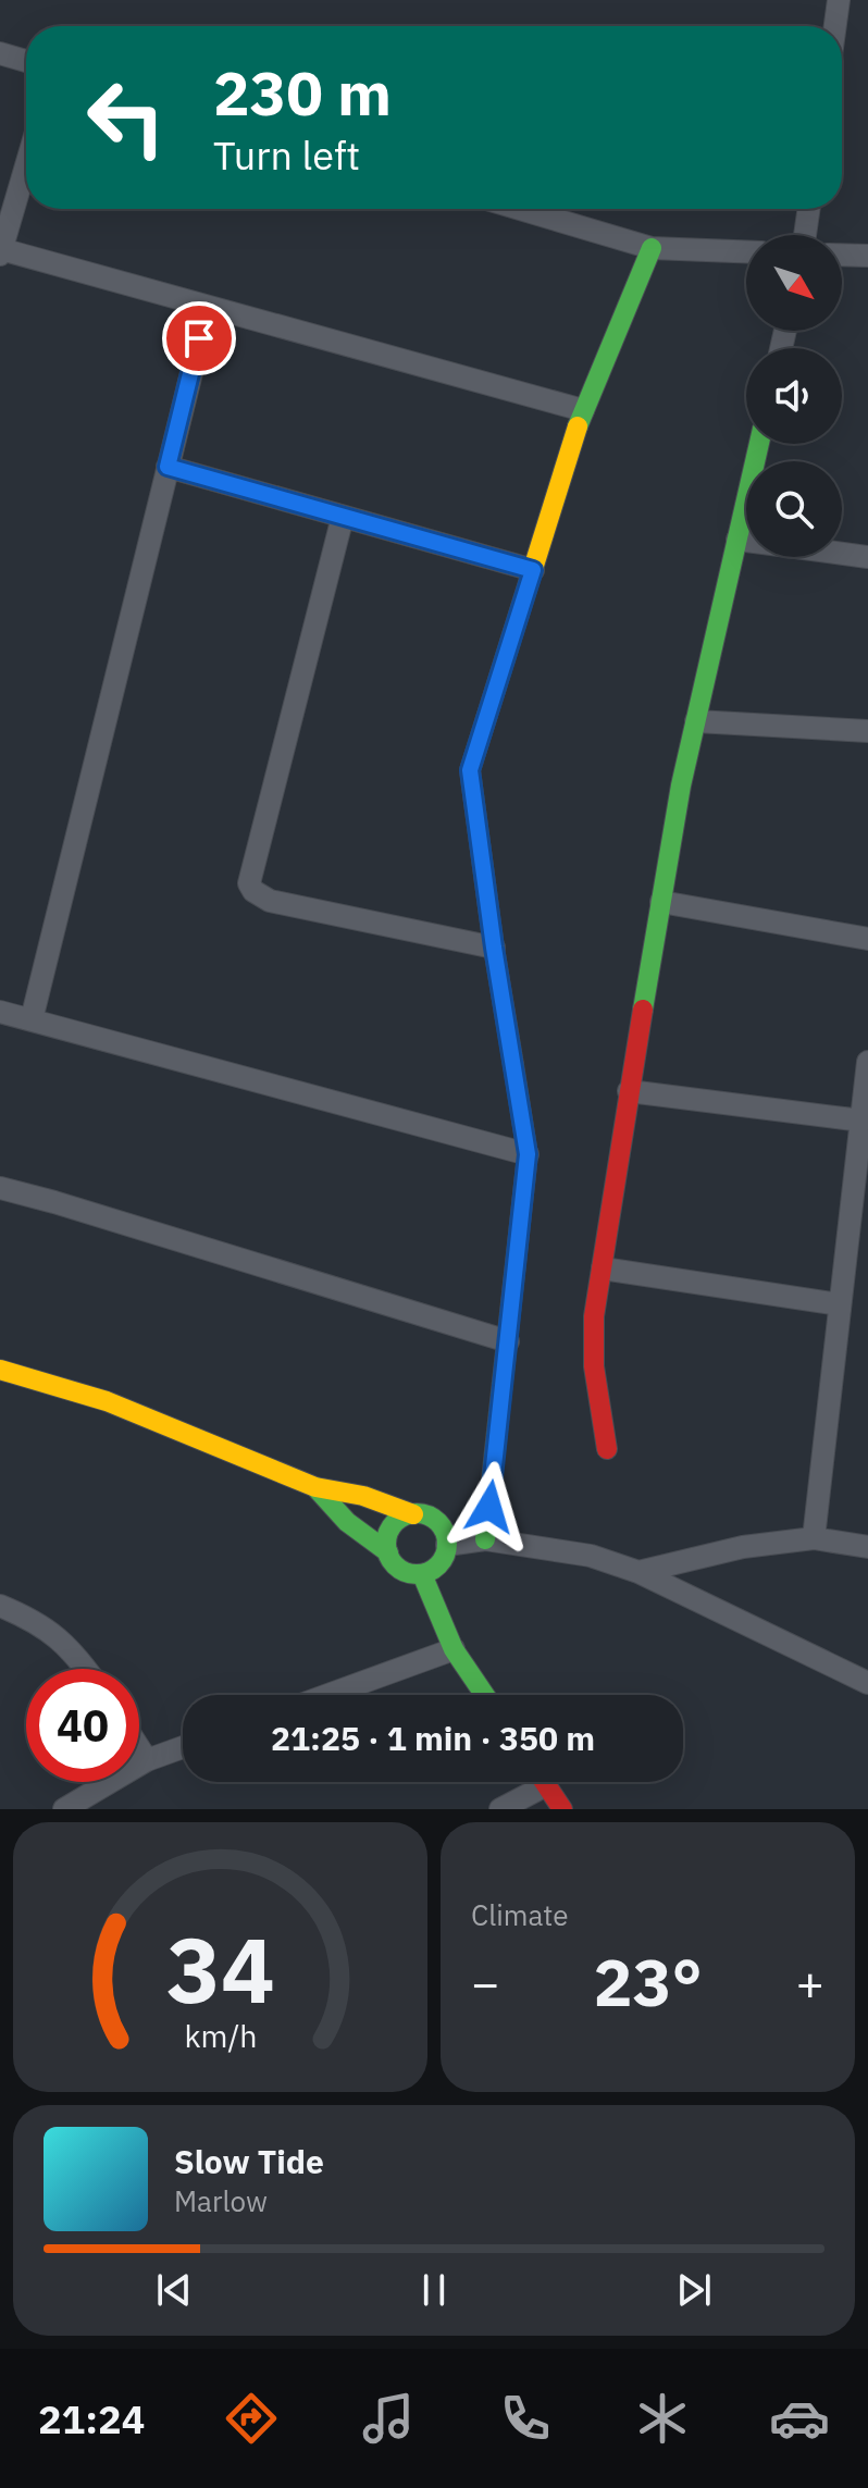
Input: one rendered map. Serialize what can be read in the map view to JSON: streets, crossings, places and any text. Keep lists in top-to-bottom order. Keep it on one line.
{"north":"bottom right","page":{"turn":["230 m","Turn left"],"limit":"40","trip":"21:25 · 1 min · 350 m","tile":"Climate","heat":["−","23°","+"],"song":["Slow Tide","Marlow"],"tabs":"21:24","gauge":["34","km/h"]}}
